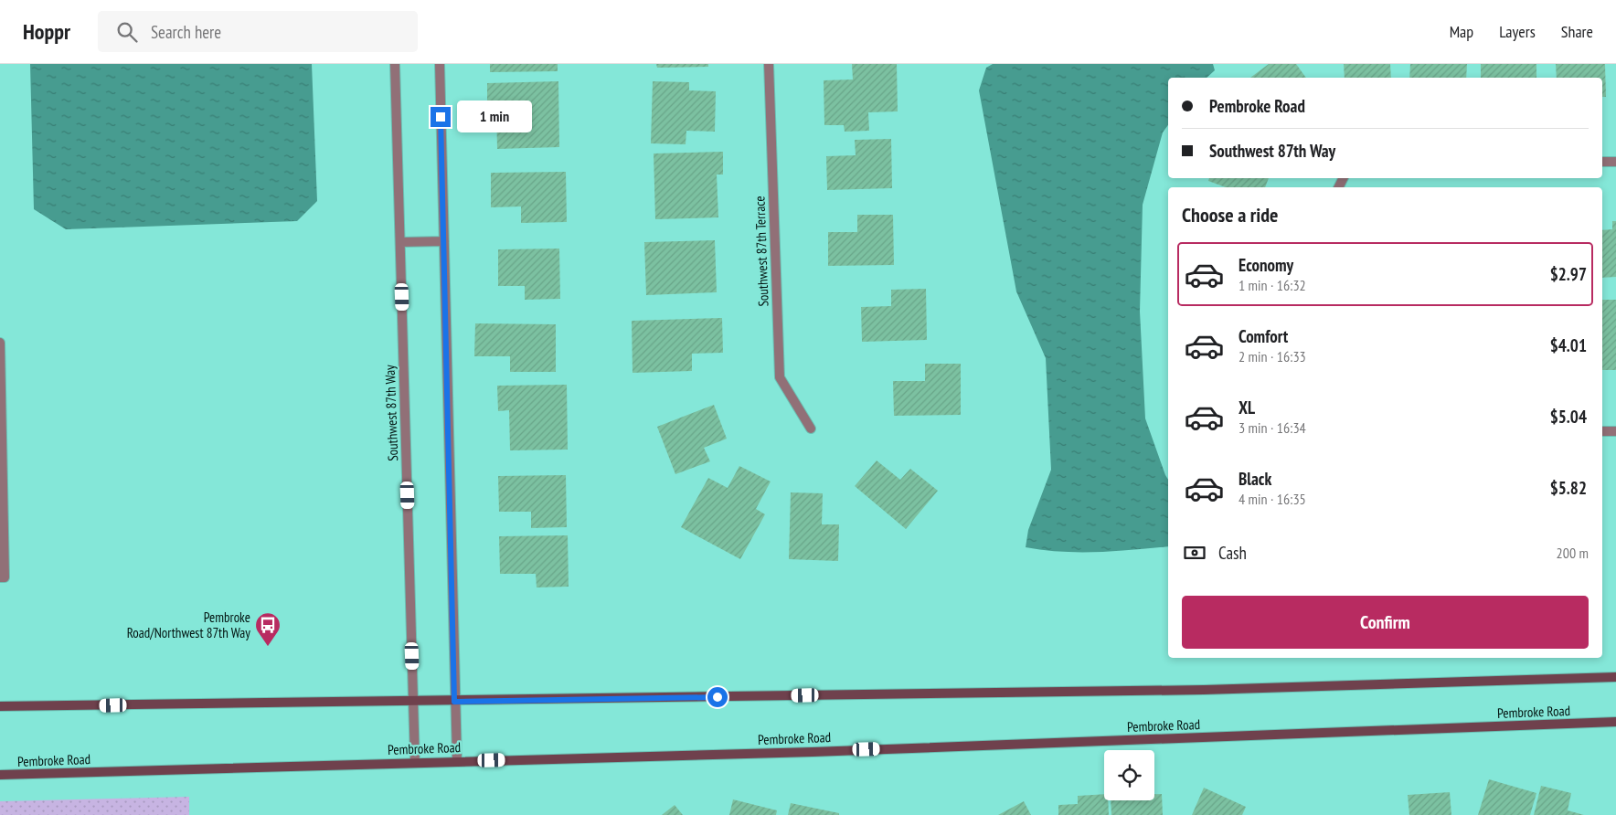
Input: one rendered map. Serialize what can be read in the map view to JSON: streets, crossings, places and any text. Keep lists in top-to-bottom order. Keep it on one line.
{"streets":{"main road":["Pembroke Road"],"street":["Southwest 87th Terrace","Southwest 87th Way"]},"crossings":[["Southwest 87th Way","Pembroke Road"]],"places":{"bus stop":["Pembroke Road/Northwest 87th Way"]},"page":{"header":"Hoppr","search":"Search here","nav":["Map","Layers","Share"],"banner":["Pembroke Road","Southwest 87th Way"],"bubble":"1 min","heading":"Choose a ride","list":[{"name":"Economy","note":"1 min · 16:32","value":"$2.97"},{"name":"Comfort","note":"2 min · 16:33","value":"$4.01"},{"name":"XL","note":"3 min · 16:34","value":"$5.04"},{"name":"Black","note":"4 min · 16:35","value":"$5.82"}],"pay":["Cash","200 m"],"buttons":"Confirm"}}
